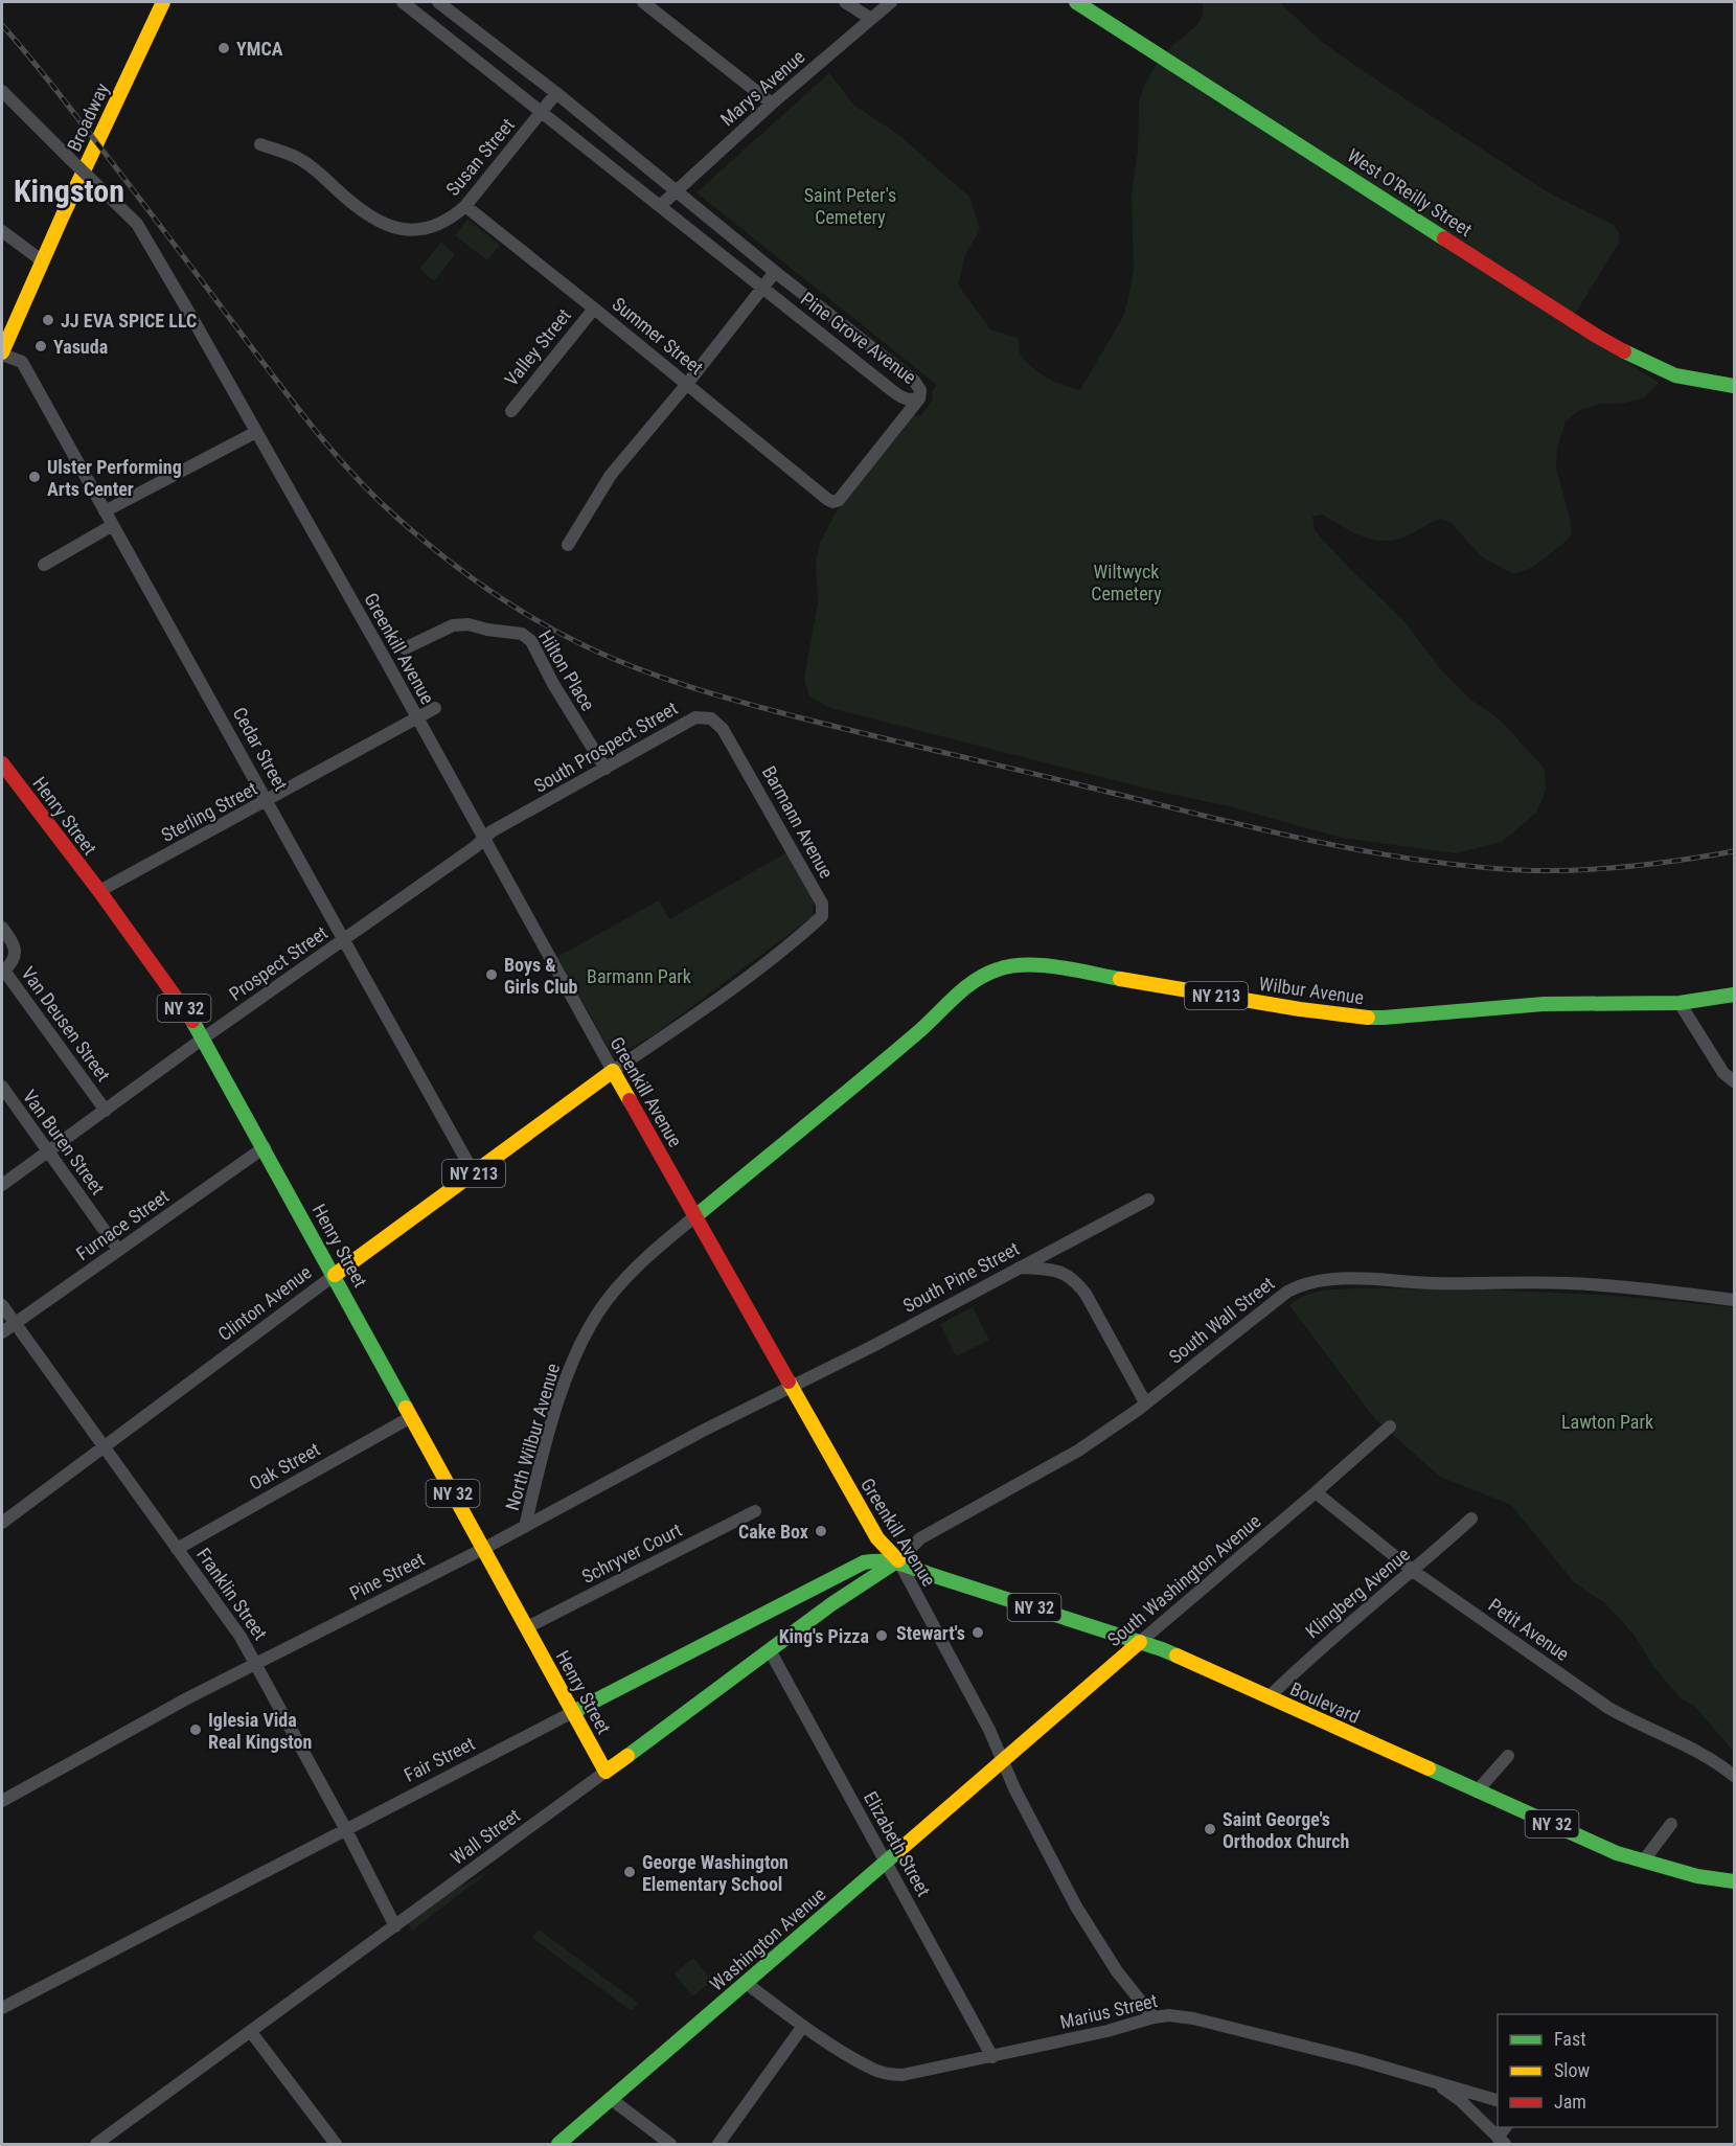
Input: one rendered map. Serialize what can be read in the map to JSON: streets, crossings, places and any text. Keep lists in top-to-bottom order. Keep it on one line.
{"streets":{"main road":["Broadway","West O'Reilly Street","Greenkill Avenue","Henry Street","Wilbur Avenue","NY 213","NY 32","Clinton Avenue","South Washington Avenue","Boulevard","Fair Street","Wall Street","Washington Avenue"],"street":["Marys Avenue","Susan Street","Summer Street","Pine Grove Avenue","Valley Street","Hilton Place","South Prospect Street","Cedar Street","Sterling Street","Barmann Avenue","Prospect Street","Van Deusen Street","Van Buren Street","Furnace Street","South Pine Street","South Wall Street","North Wilbur Avenue","Oak Street","Schryver Court","Pine Street","Klingberg Avenue","Franklin Street","Petit Avenue","Elizabeth Street","Marius Street"]},"crossings":[["Marys Avenue","Pine Grove Avenue"],["Broadway","Cedar Street"],["Susan Street","Summer Street"],["Susan Street","Pine Grove Avenue"],["Summer Street","Pine Grove Avenue"],["Summer Street","Valley Street"],["Greenkill Avenue","South Prospect Street"],["Greenkill Avenue","Sterling Street"],["Greenkill Avenue","Barmann Avenue"],["Greenkill Avenue","Prospect Street"],["Greenkill Avenue","Wilbur Avenue"],["Greenkill Avenue","South Pine Street"],["Greenkill Avenue","Clinton Avenue"],["Greenkill Avenue","South Wall Street"],["Greenkill Avenue","North Wilbur Avenue"],["Greenkill Avenue","Pine Street"],["Greenkill Avenue","South Washington Avenue"],["Greenkill Avenue","Boulevard"],["Greenkill Avenue","Fair Street"],["Greenkill Avenue","Wall Street"],["Greenkill Avenue","Washington Avenue"],["Greenkill Avenue","Marius Street"],["Hilton Place","South Prospect Street"],["South Prospect Street","Barmann Avenue"],["South Prospect Street","Prospect Street"],["Cedar Street","Sterling Street"],["Cedar Street","Prospect Street"],["Cedar Street","Clinton Avenue"],["Sterling Street","Henry Street"],["Henry Street","Prospect Street"],["Henry Street","Furnace Street"],["Henry Street","Clinton Avenue"],["Henry Street","Oak Street"],["Henry Street","Schryver Court"],["Henry Street","Pine Street"],["Henry Street","Fair Street"],["Henry Street","Wall Street"],["Barmann Avenue","Clinton Avenue"],["Prospect Street","Van Deusen Street"],["Prospect Street","Van Buren Street"],["Wilbur Avenue","North Wilbur Avenue"],["Van Buren Street","Furnace Street"],["Furnace Street","Franklin Street"],["South Pine Street","Pine Street"],["Clinton Avenue","Franklin Street"],["South Wall Street","Boulevard"],["South Wall Street","Fair Street"],["South Wall Street","Wall Street"],["North Wilbur Avenue","Pine Street"],["Oak Street","Franklin Street"],["Pine Street","Franklin Street"],["South Washington Avenue","Petit Avenue"],["South Washington Avenue","Boulevard"],["South Washington Avenue","Washington Avenue"],["Klingberg Avenue","Petit Avenue"],["Klingberg Avenue","Boulevard"],["Franklin Street","Fair Street"],["Franklin Street","Wall Street"],["Boulevard","Fair Street"],["Boulevard","Wall Street"],["Fair Street","Wall Street"],["Wall Street","Elizabeth Street"],["Elizabeth Street","Washington Avenue"],["Elizabeth Street","Marius Street"],["Washington Avenue","Marius Street"]],"districts":["Kingston"],"parks":["Saint Peter's Cemetery","Wiltwyck Cemetery","Barmann Park","Lawton Park"],"places":["YMCA","JJ EVA SPICE LLC","Yasuda","Ulster Performing Arts Center","Boys & Girls Club","Cake Box","Stewart's","King's Pizza","Iglesia Vida Real Kingston","Saint George's Orthodox Church","George Washington Elementary School"],"legend":["Fast","Slow","Jam"]}
